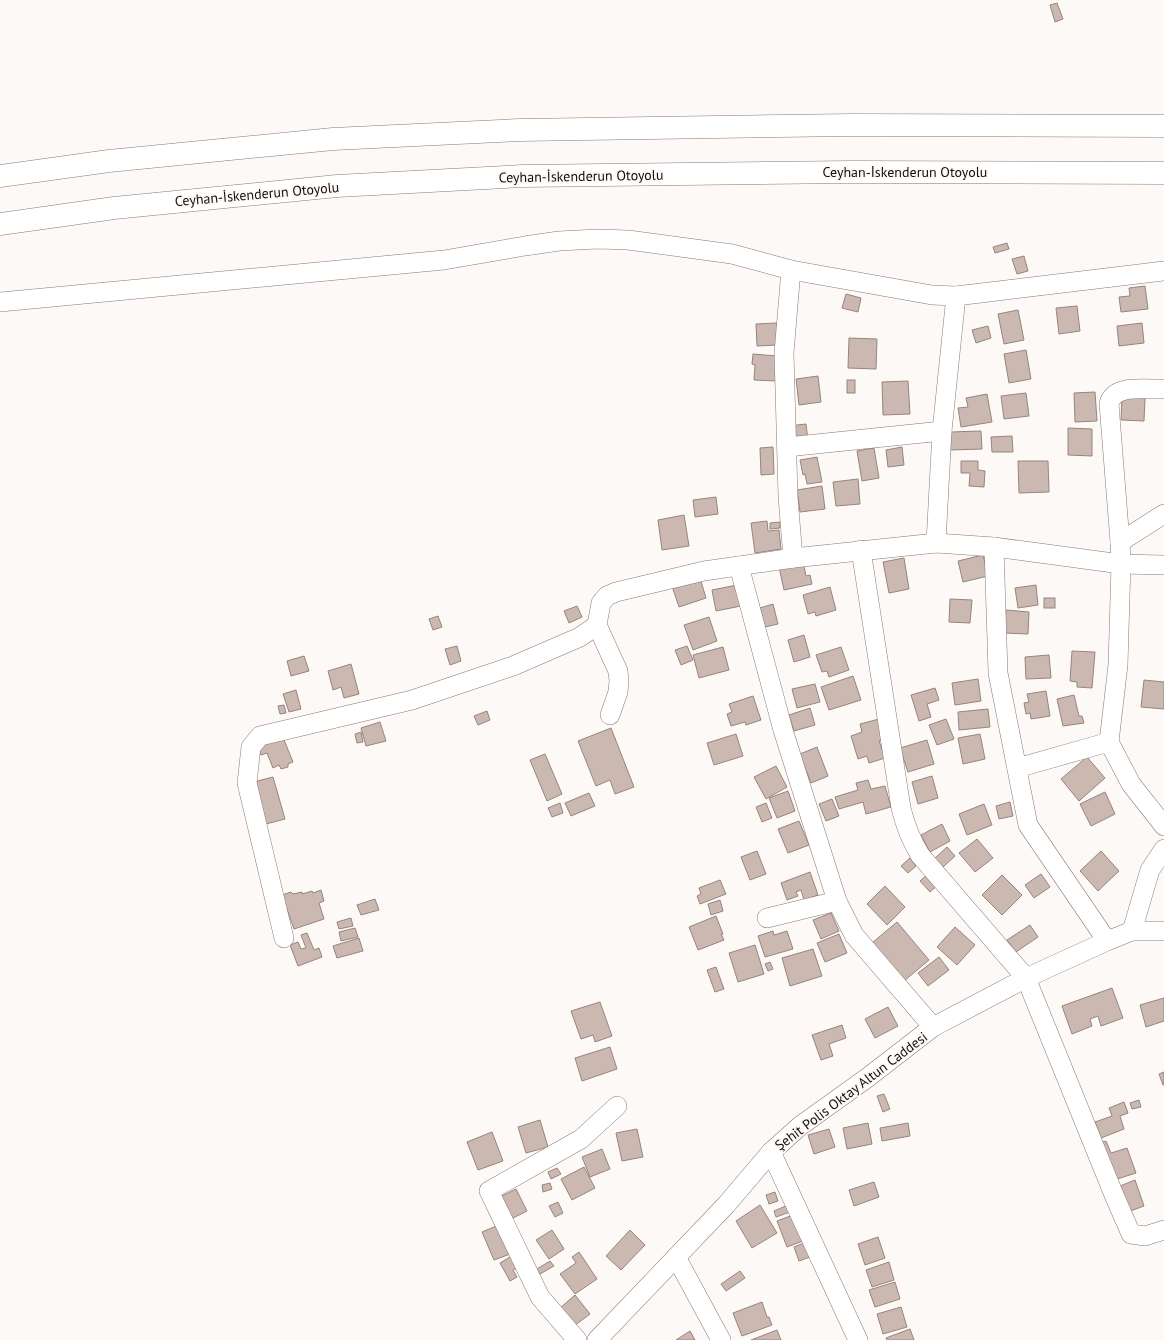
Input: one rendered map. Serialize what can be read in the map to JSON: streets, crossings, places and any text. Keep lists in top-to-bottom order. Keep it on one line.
{"streets":{"highway":["Ceyhan-İskenderun Otoyolu"],"street":["Şehit Polis Oktay Altun Caddesi"]}}
